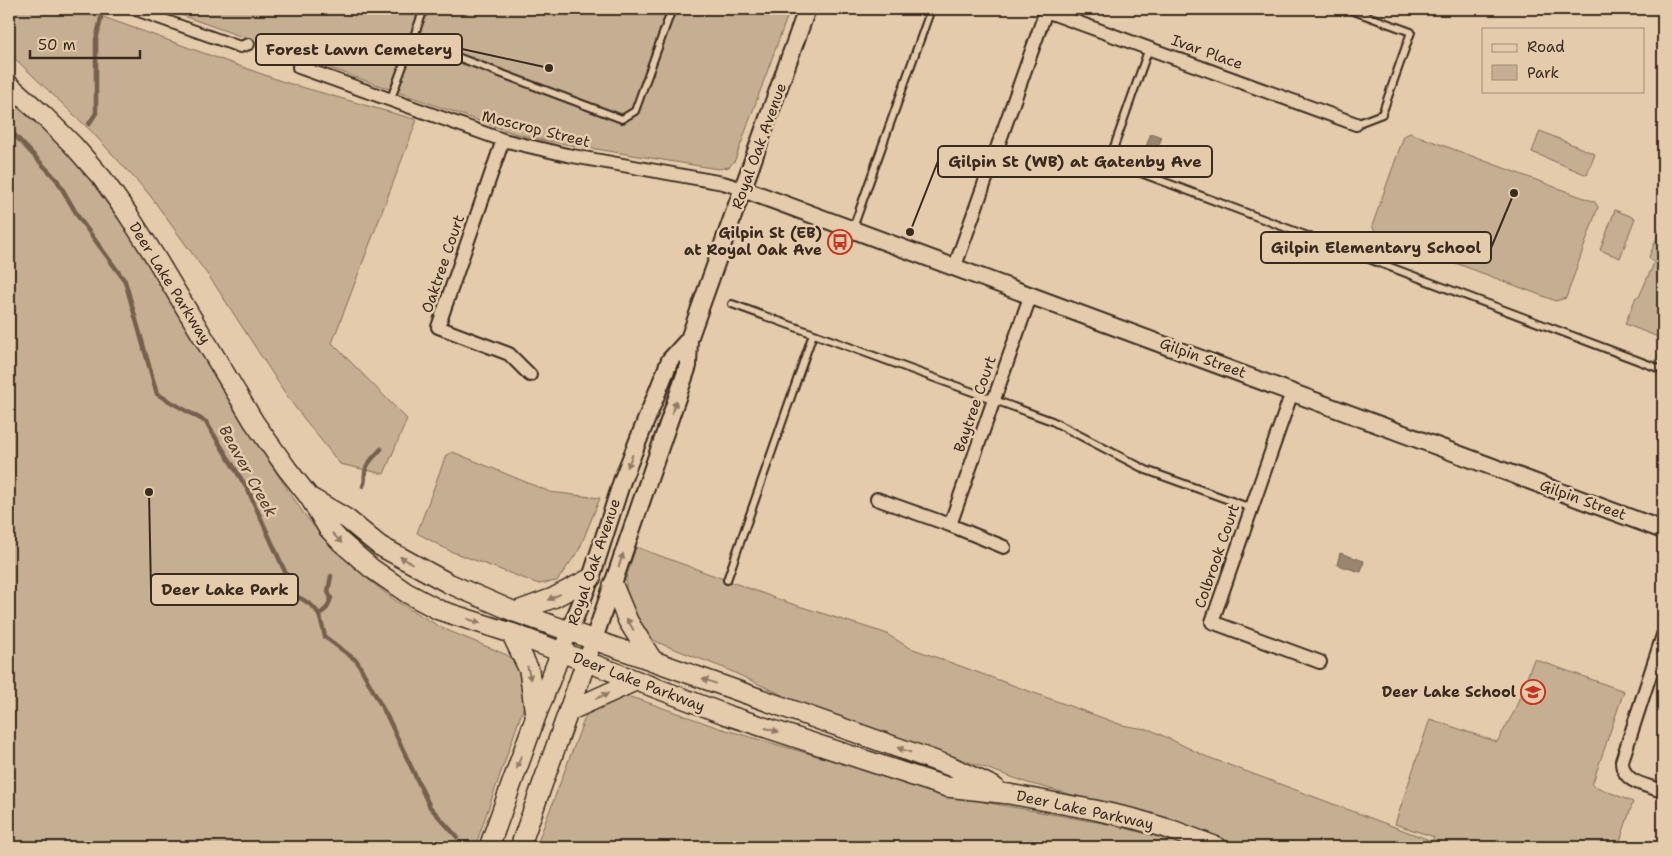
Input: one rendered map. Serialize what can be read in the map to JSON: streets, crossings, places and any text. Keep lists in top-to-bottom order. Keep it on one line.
{"streets":{"main road":["Royal Oak Avenue","Deer Lake Parkway"],"street":["Ivar Place","Moscrop Street","Oaktree Court","Gilpin Street","Baytree Court","Colbrook Court"]},"crossings":[["Ivar Place","Gilpin Street"],["Moscrop Street","Royal Oak Avenue"],["Moscrop Street","Oaktree Court"],["Moscrop Street","Gilpin Street"],["Royal Oak Avenue","Deer Lake Parkway"],["Royal Oak Avenue","Gilpin Street"],["Gilpin Street","Baytree Court"],["Gilpin Street","Colbrook Court"]],"water":["Beaver Creek"],"places":{"other":["Forest Lawn Cemetery","Gilpin Elementary School","Gilpin St (WB) at Gatenby Ave","Deer Lake Park"],"bus stop":["Gilpin St (EB) at Royal Oak Ave"],"school or university":["Deer Lake School"]},"legend":["Road","Park"],"scale_bar":"50 m"}
